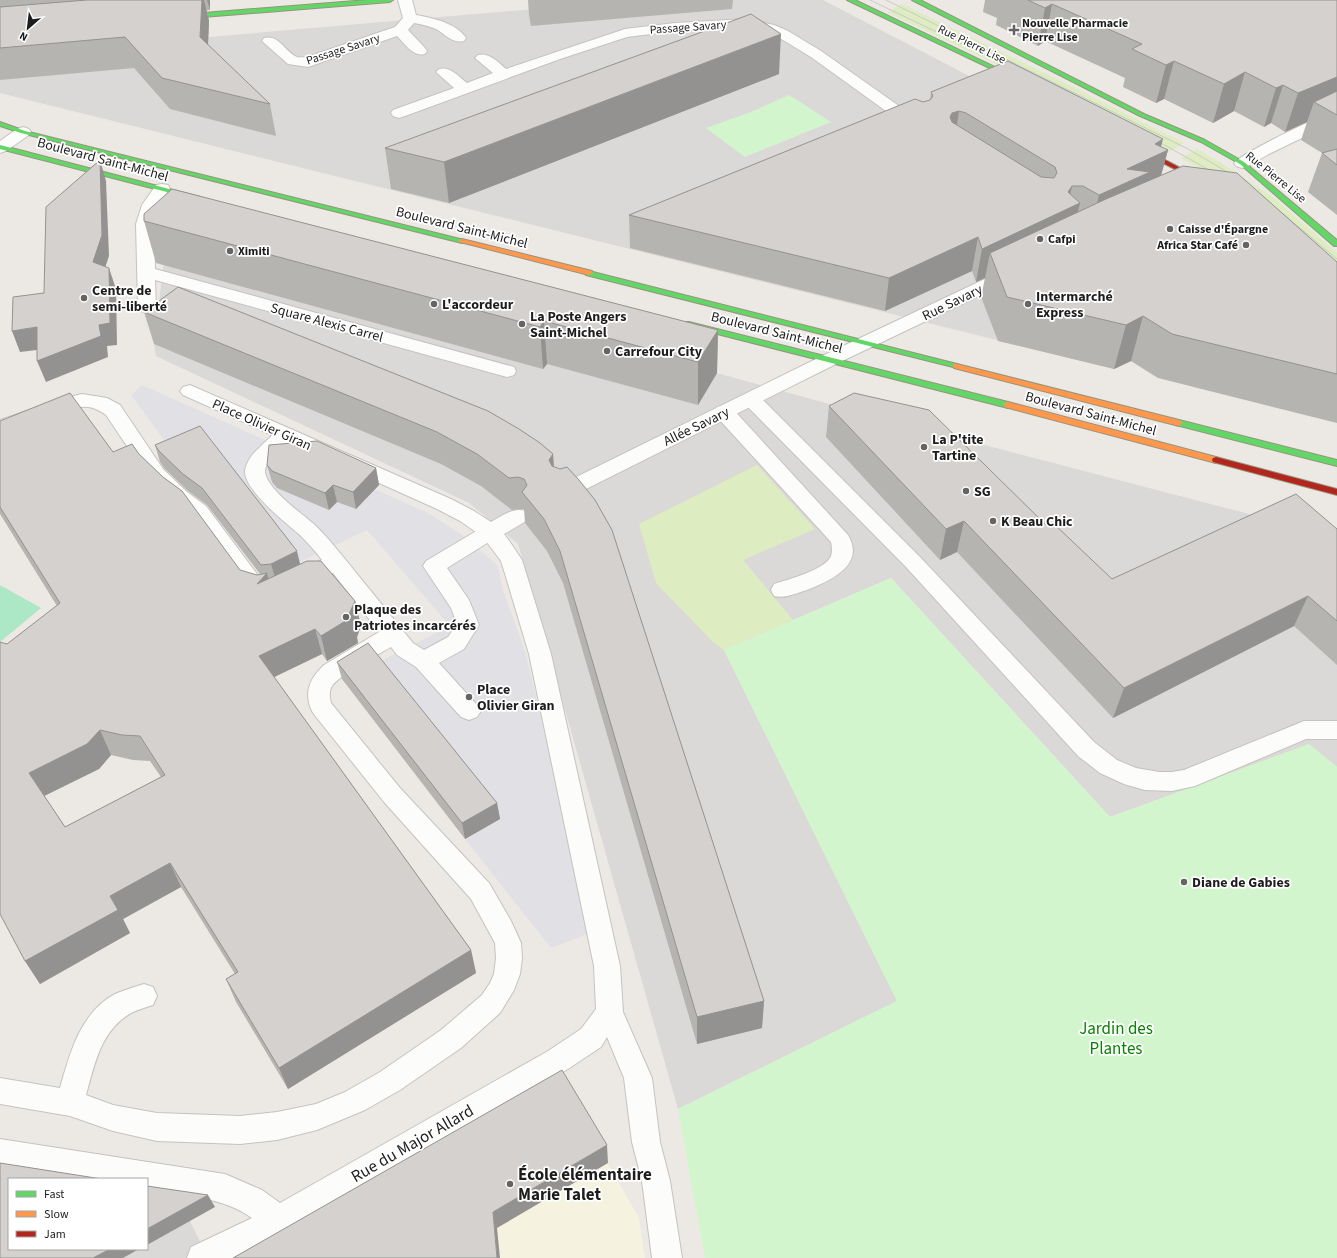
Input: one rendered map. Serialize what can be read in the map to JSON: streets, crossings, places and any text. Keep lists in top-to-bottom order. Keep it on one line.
{"streets":{"main road":["Rue Pierre Lise","Boulevard Saint-Michel"],"street":["Passage Savary","Rue Savary","Square Alexis Carrel","Place Olivier Giran","Allée Savary","Rue du Major Allard"]},"crossings":[["Boulevard Saint-Michel","Rue Savary"],["Boulevard Saint-Michel","Allée Savary"],["Rue Savary","Allée Savary"],["Place Olivier Giran","Rue du Major Allard"]],"parks":["Jardin des Plantes"],"places":{"health":["Nouvelle Pharmacie Pierre Lise"],"other":["Caisse d'Épargne","Cafpi","Africa Star Café","Ximiti","Centre de semi-liberté","L'accordeur","Intermarché Express","La Poste Angers Saint-Michel","Carrefour City","La P'tite Tartine","SG","K Beau Chic","Plaque des Patriotes incarcérés","Place Olivier Giran","Diane de Gabies","École élémentaire Marie Talet"]},"legend":["Fast","Slow","Jam"],"north":"bottom left"}
